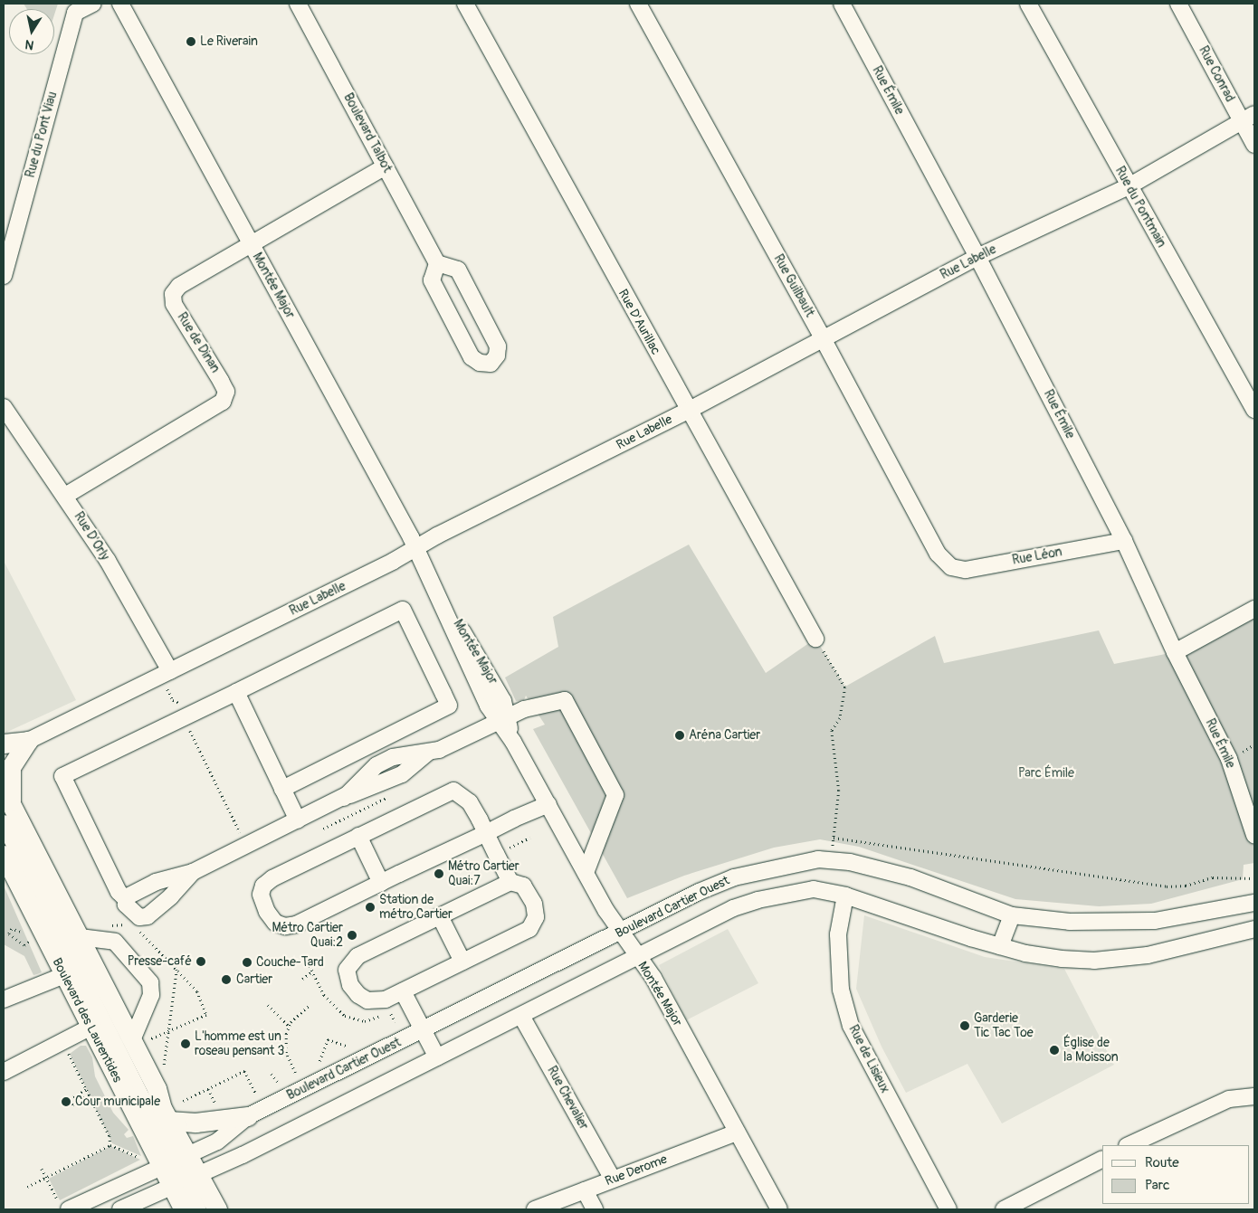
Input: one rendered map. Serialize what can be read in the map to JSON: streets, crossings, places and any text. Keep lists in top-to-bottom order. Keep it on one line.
{"streets":{"main road":["Boulevard des Laurentides"],"street":["Rue Conrad","Rue Émile","Boulevard Talbot","Rue du Pont Viau","Rue du Pontmain","Rue Labelle","Montée Major","Rue Guilbault","Rue D'Aurillac","Rue de Dinan","Rue D'Orly","Rue Léon","Boulevard Cartier Ouest","Rue de Lisieux","Rue Chevalier","Rue Derome"]},"crossings":[["Rue Conrad","Rue Labelle"],["Rue Émile","Rue Labelle"],["Rue Émile","Rue Léon"],["Boulevard Talbot","Rue de Dinan"],["Rue du Pontmain","Rue Labelle"],["Rue Labelle","Montée Major"],["Rue Labelle","Rue Guilbault"],["Rue Labelle","Rue D'Aurillac"],["Rue Labelle","Rue D'Orly"],["Montée Major","Rue de Dinan"],["Montée Major","Boulevard Cartier Ouest"],["Montée Major","Rue Derome"],["Rue Guilbault","Rue Léon"],["Rue de Dinan","Rue D'Orly"],["Boulevard Cartier Ouest","Boulevard des Laurentides"],["Rue Chevalier","Rue Derome"]],"parks":["Parc Émile"],"places":["Le Riverain","Aréna Cartier","Métro Cartier Quai:7","Station de métro Cartier","Métro Cartier Quai:2","Presse-café","Couche-Tard","Cartier","Garderie Tic Tac Toe","L'homme est un roseau pensant 3","Église de la Moisson","Cour municipale"],"legend":["Route","Parc"],"north":"bottom"}
